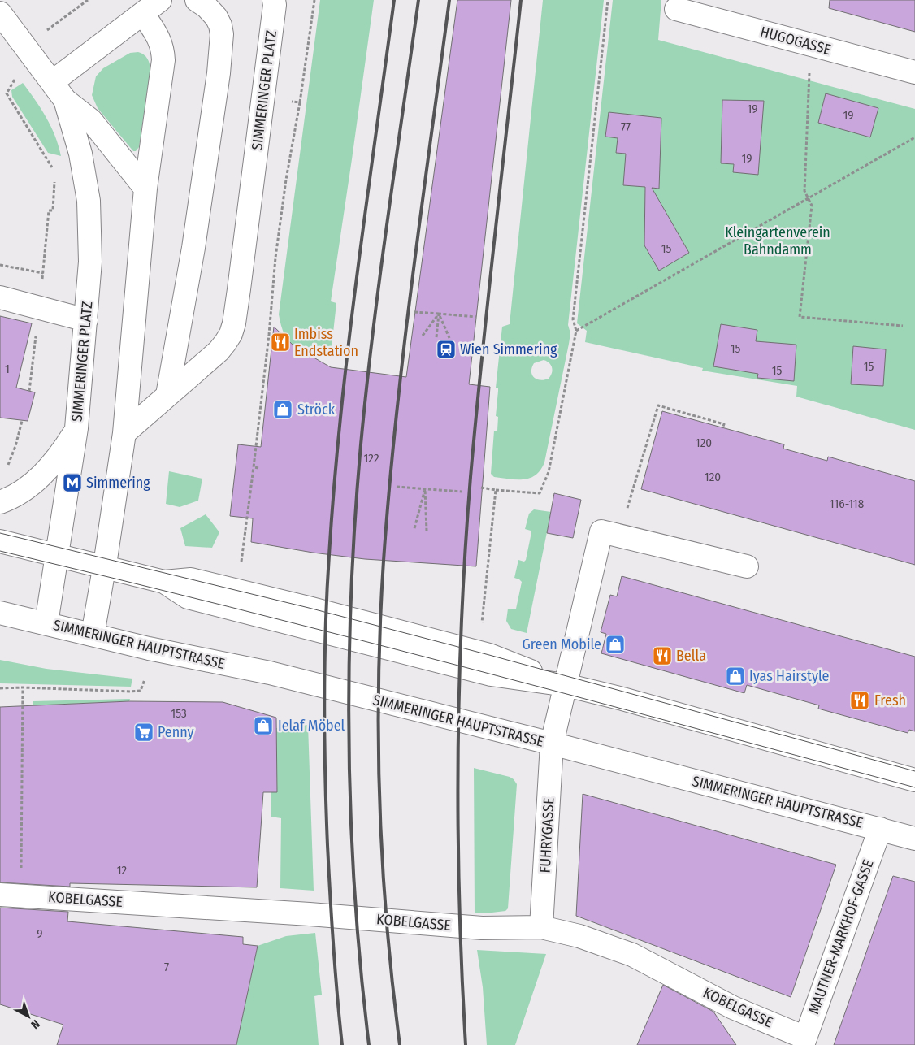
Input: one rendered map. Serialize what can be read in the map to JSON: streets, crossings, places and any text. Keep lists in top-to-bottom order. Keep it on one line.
{"streets":{"street":["HUGOGASSE","SIMMERINGER PLATZ","SIMMERINGER HAUPTSTRASSE","FUHRYGASSE","KOBELGASSE","MAUTNER-MARKHOF-GASSE"]},"crossings":[["SIMMERINGER PLATZ","SIMMERINGER HAUPTSTRASSE"],["SIMMERINGER HAUPTSTRASSE","FUHRYGASSE"],["SIMMERINGER HAUPTSTRASSE","MAUTNER-MARKHOF-GASSE"],["FUHRYGASSE","KOBELGASSE"],["KOBELGASSE","MAUTNER-MARKHOF-GASSE"]],"parks":["Kleingartenverein Bahndamm"],"places":{"restaurant":["Imbiss Endstation","Bella","Fresh"],"station":["Wien Simmering"],"shop":["Ströck","Green Mobile","Iyas Hairstyle","Ielaf Möbel"],"metro station":["Simmering"],"supermarket":["Penny"]},"house_numbers":["19","19","77","19","15","15","15","1","15","120","122","120","116-118","153","12","9","7"],"north":"bottom right"}
